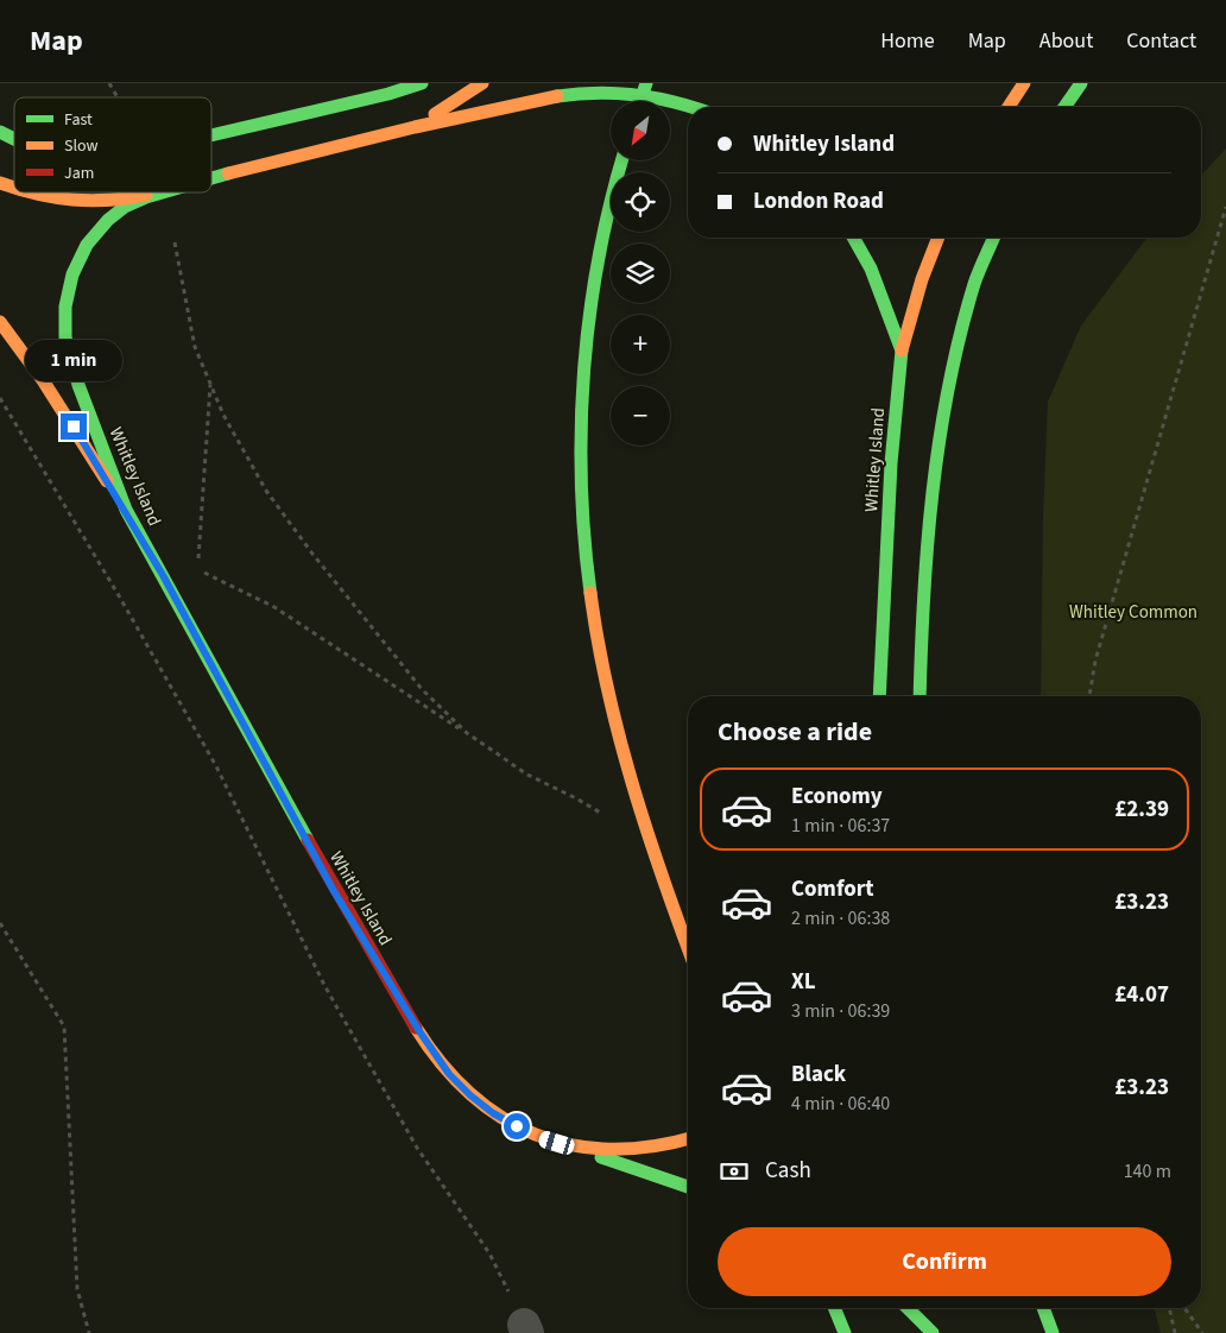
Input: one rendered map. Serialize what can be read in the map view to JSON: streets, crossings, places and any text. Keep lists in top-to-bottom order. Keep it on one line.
{"streets":{"main road":["Whitley Island"]},"parks":["Whitley Common"],"legend":["Fast","Slow","Jam"],"north":"bottom left","page":{"header":"Map","nav":["Home","Map","About","Contact"],"map_buttons":["+","−"],"banner":["Whitley Island","London Road"],"bubble":"1 min","heading":"Choose a ride","list":[{"name":"Economy","note":"1 min · 06:37","value":"£2.39"},{"name":"Comfort","note":"2 min · 06:38","value":"£3.23"},{"name":"XL","note":"3 min · 06:39","value":"£4.07"},{"name":"Black","note":"4 min · 06:40","value":"£3.23"}],"pay":["Cash","140 m"],"buttons":"Confirm"}}
